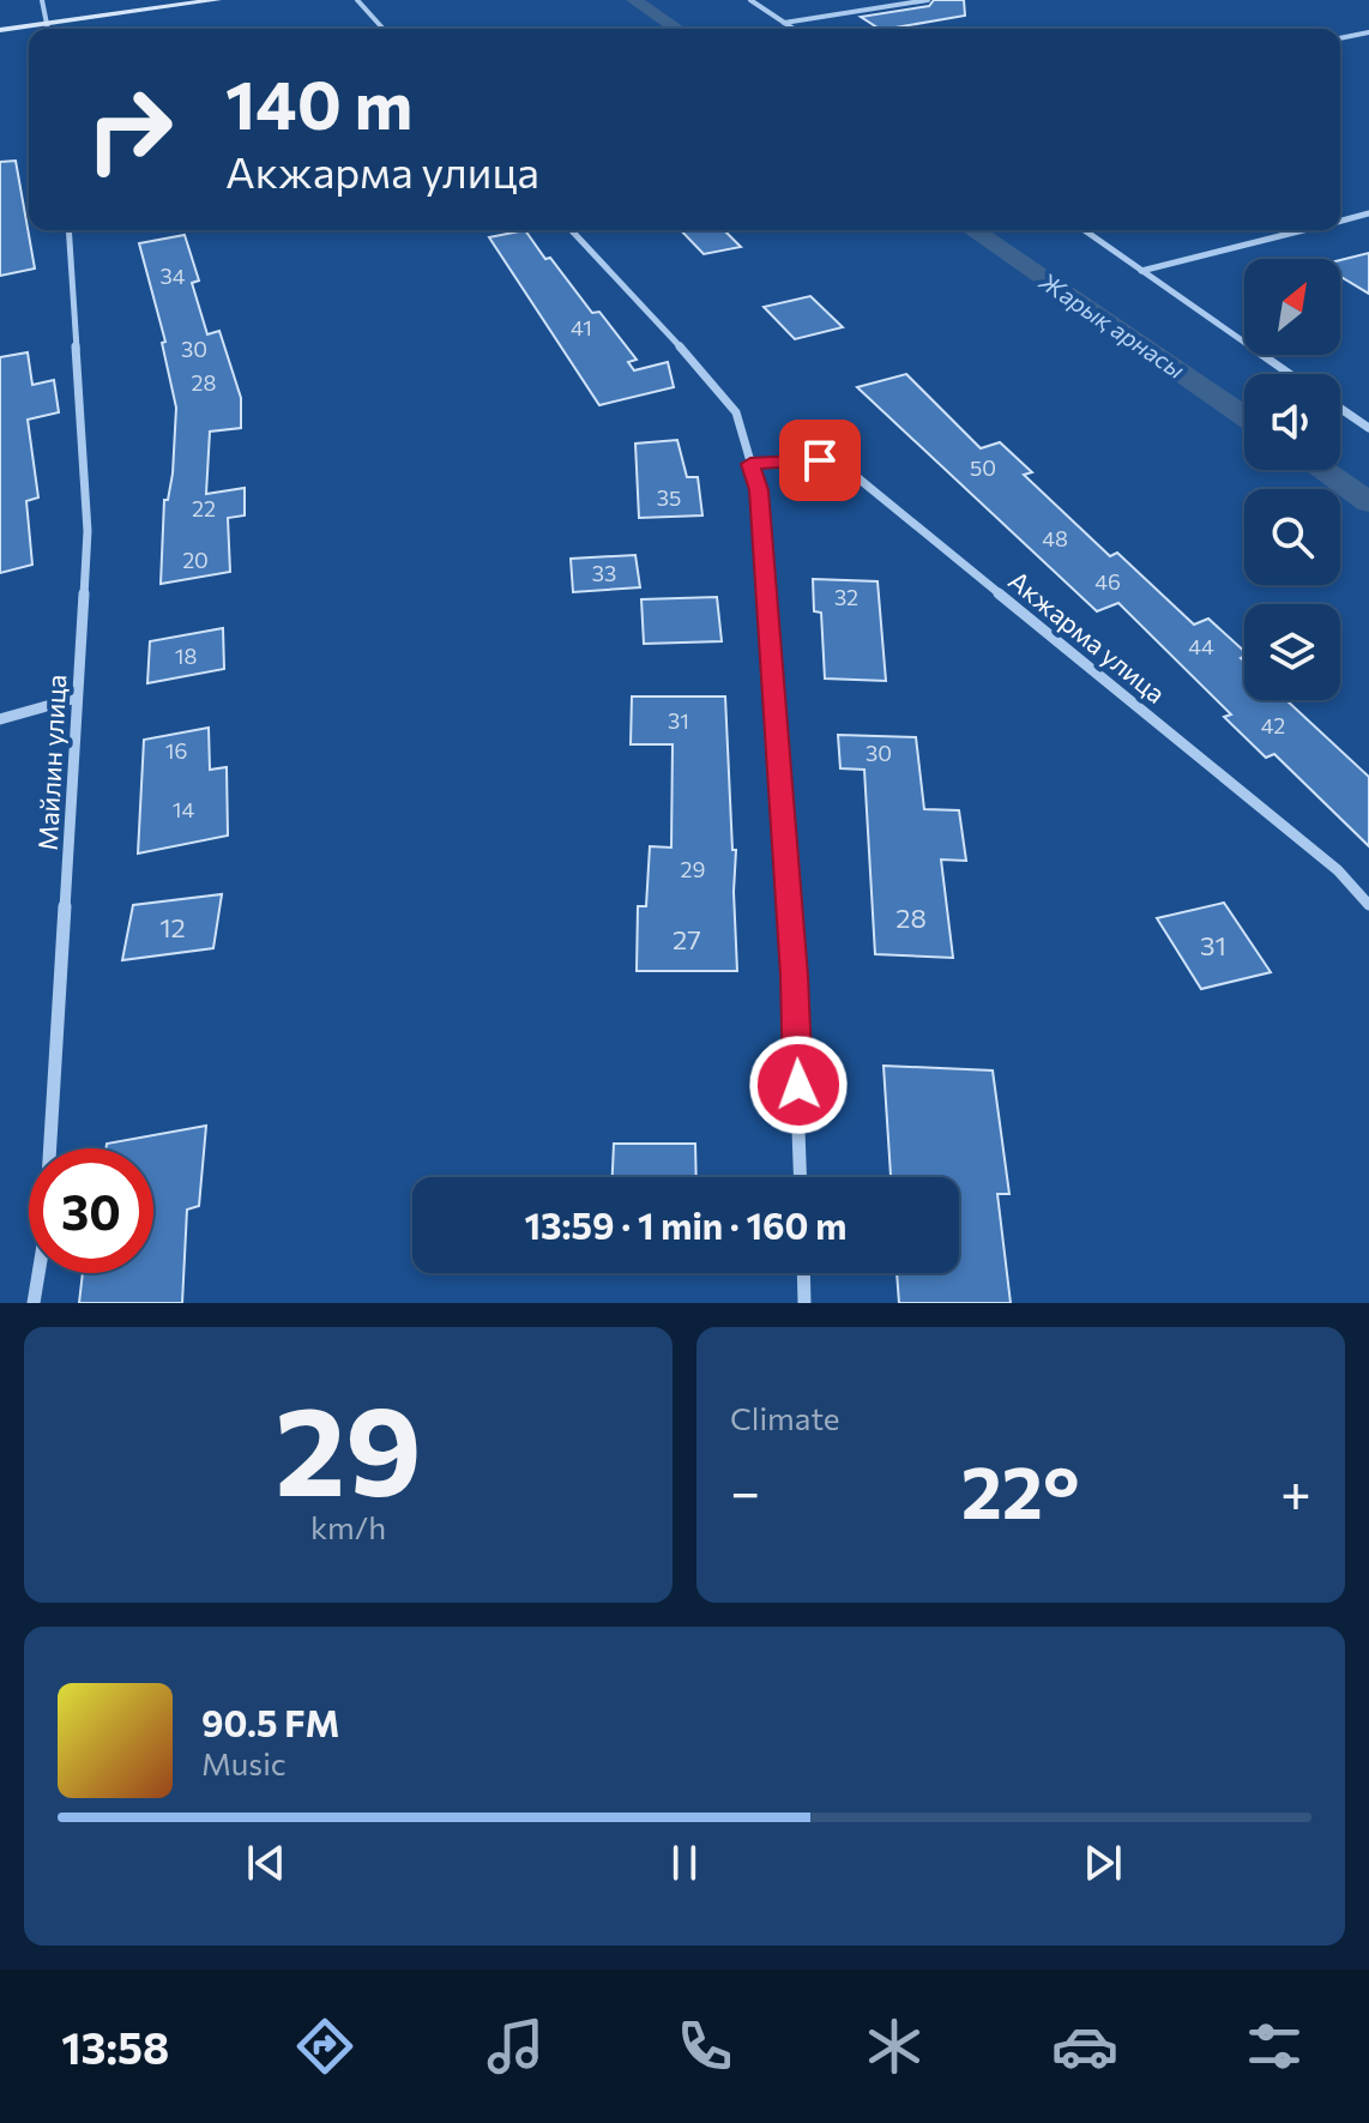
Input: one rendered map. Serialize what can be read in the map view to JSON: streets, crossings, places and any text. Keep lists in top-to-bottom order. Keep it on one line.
{"streets":{"street":["Акжарма улица","Майлин улица"]},"water":["Жарық арнасы"],"house_numbers":["34","41","30","28","50","35","22","48","20","33","46","32","44","18","31","42","16","30","14","29","28","12","27","31"],"north":"top right","page":{"turn":["140 m","Акжарма улица"],"limit":"30","trip":"13:59 · 1 min · 160 m","tile":[["29","km/h"],"Climate"],"heat":["−","22°","+"],"song":["90.5 FM","Music"],"tabs":"13:58"}}
